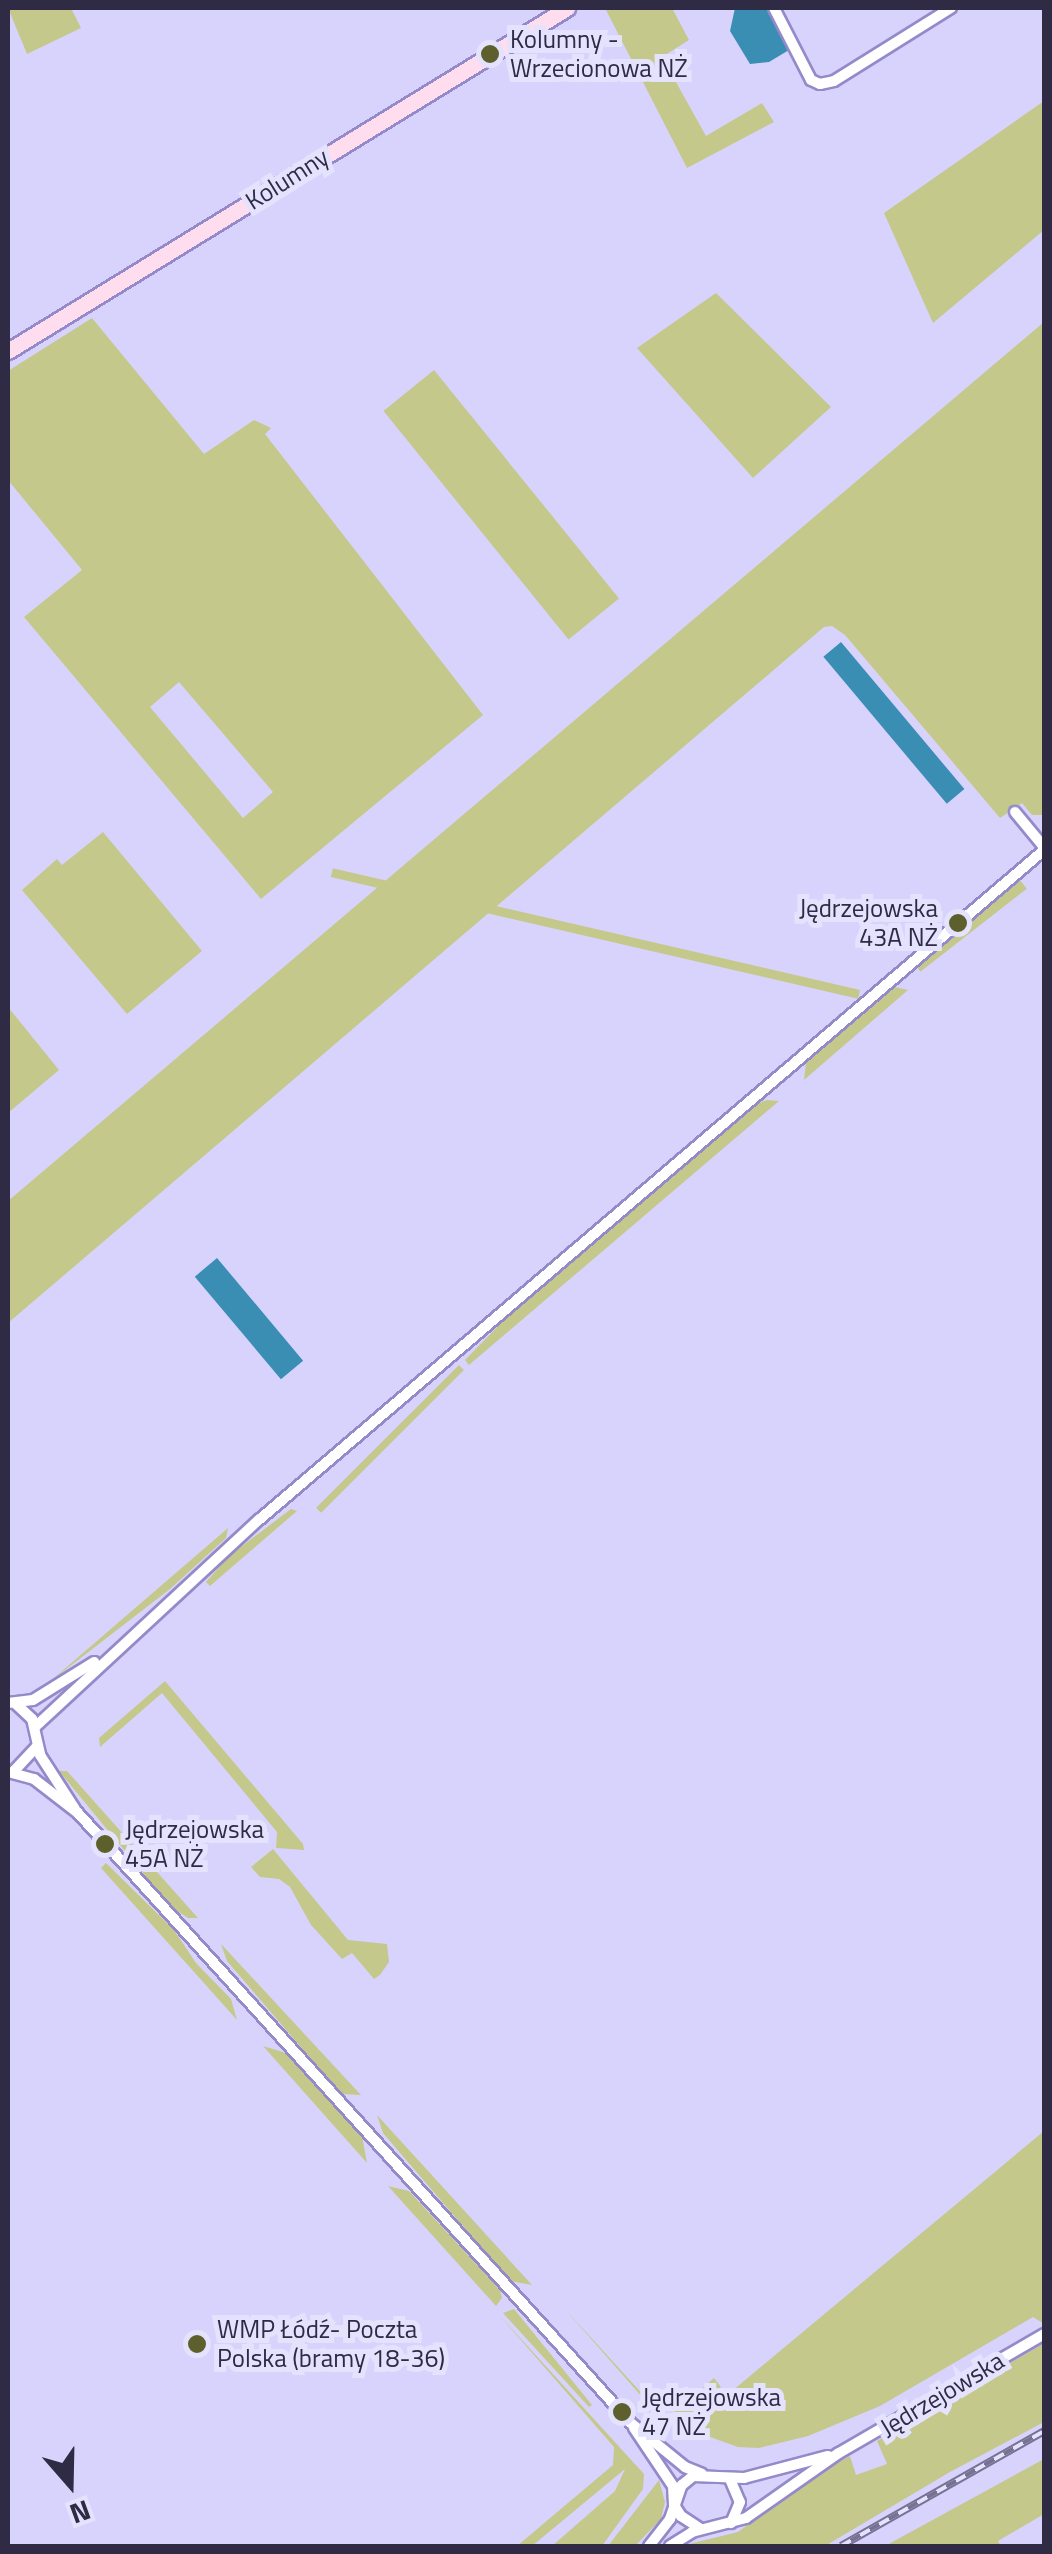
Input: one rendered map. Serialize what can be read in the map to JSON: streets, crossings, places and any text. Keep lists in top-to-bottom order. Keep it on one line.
{"streets":{"street":["Kolumny","Jędrzejowska"]},"places":["Kolumny - Wrzecionowa NŻ","Jędrzejowska 43A NŻ","Jędrzejowska 45A NŻ","WMP Łódź- Poczta Polska (bramy 18-36)","Jędrzejowska 47 NŻ"],"north":"bottom"}
